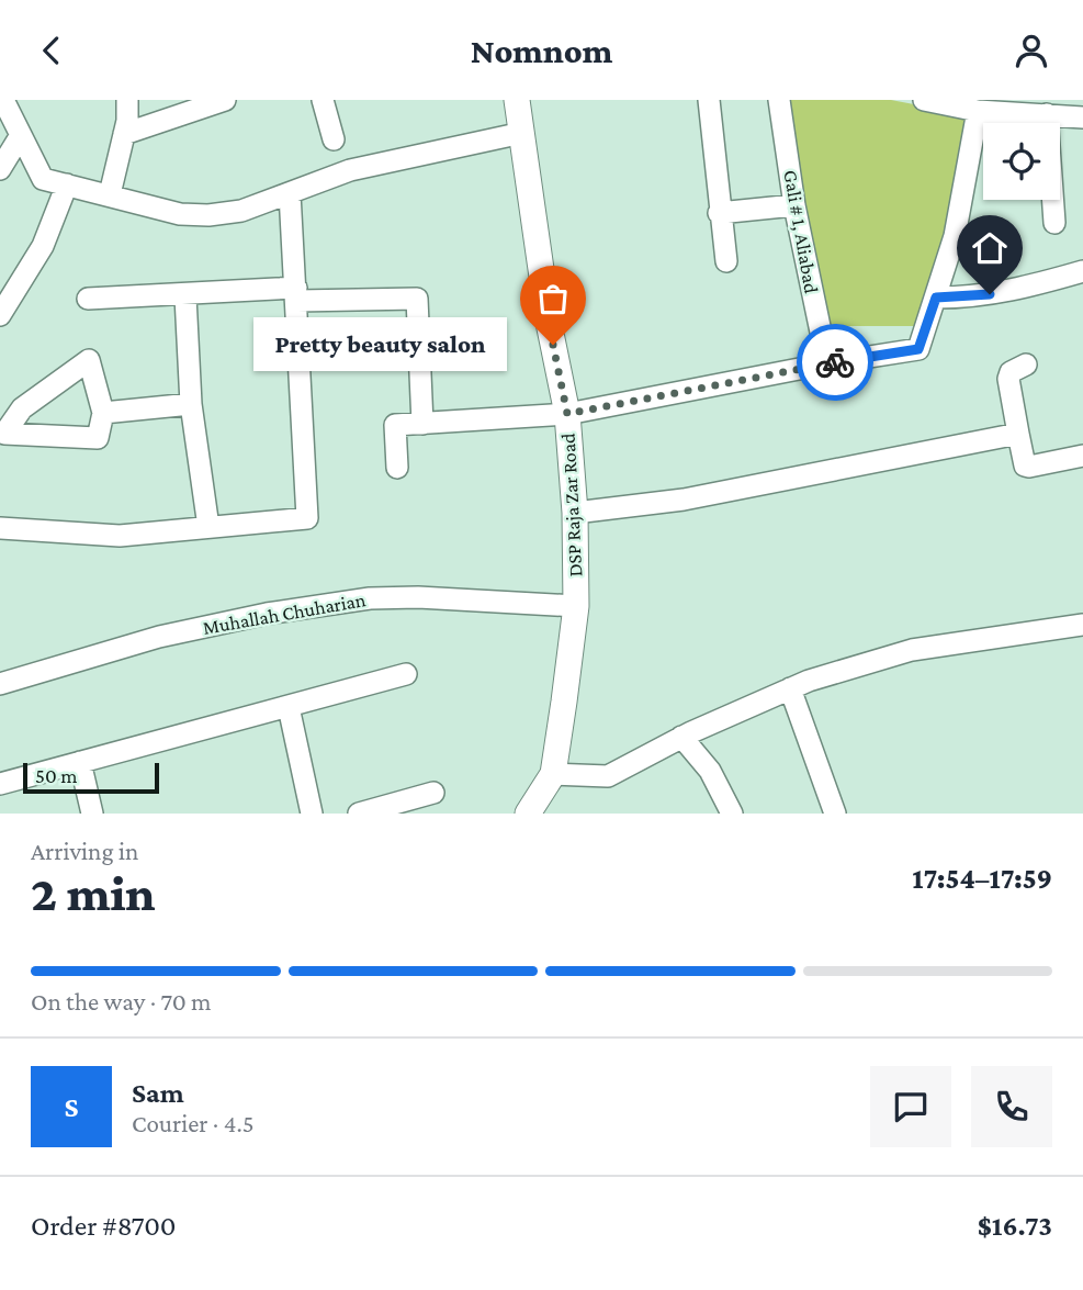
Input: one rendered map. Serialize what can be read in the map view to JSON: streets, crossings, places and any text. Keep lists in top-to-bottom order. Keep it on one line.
{"streets":{"street":["Gali # 1, Aliabad","DSP Raja Zar Road","Muhallah Chuharian"]},"crossings":[["DSP Raja Zar Road","Muhallah Chuharian"]],"places":["Pretty beauty salon"],"scale_bar":"50 m","page":{"header":"Nomnom","bubble":"Pretty beauty salon","scale":"50 m","heading":["2 min","Arriving in","17:54–17:59"],"panel":["Sam","Courier · 4.5","Order #8700","$16.73"],"bar":"On the way · 70 m","round":"S"}}
